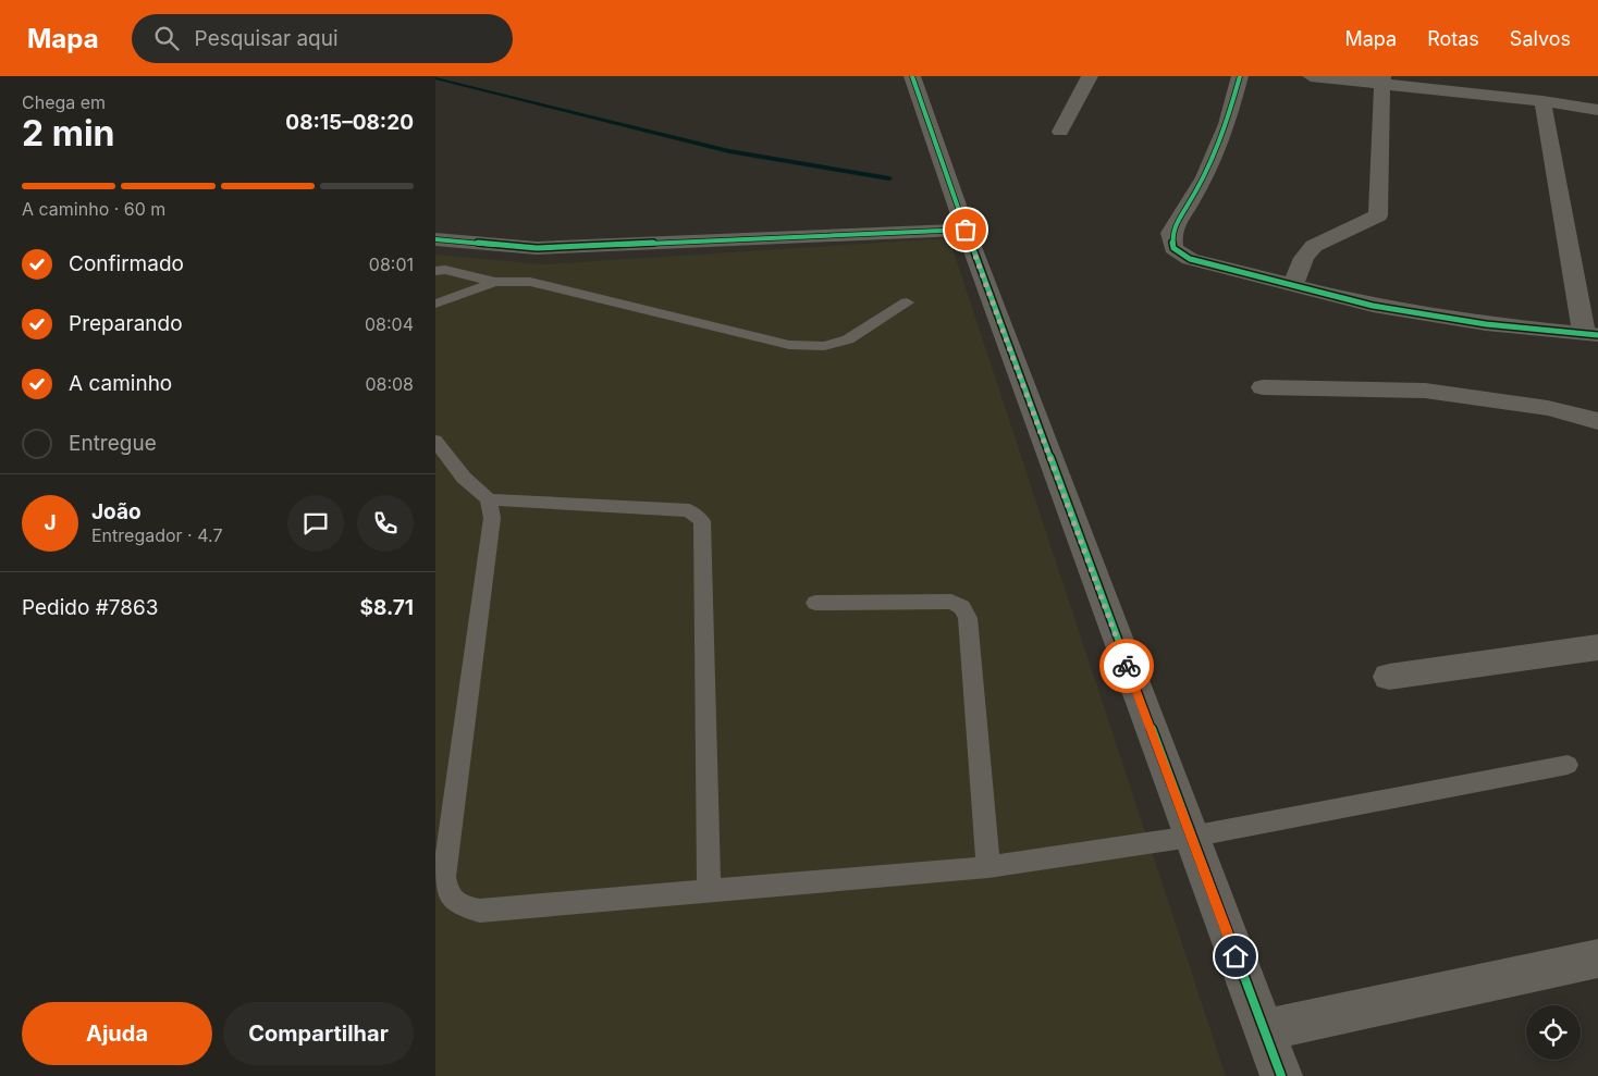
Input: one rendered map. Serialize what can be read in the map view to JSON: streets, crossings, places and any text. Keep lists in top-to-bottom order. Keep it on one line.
{"page":{"header":"Mapa","search":"Pesquisar aqui","nav":["Mapa","Rotas","Salvos"],"heading":["2 min","Chega em","08:15–08:20"],"panel":["João","Entregador · 4.7","Pedido #7863","$8.71"],"bar":"A caminho · 60 m","list":[["Confirmado","08:01"],["Preparando","08:04"],["A caminho","08:08"],"Entregue"],"round":"J","buttons":["Ajuda","Compartilhar"]}}
